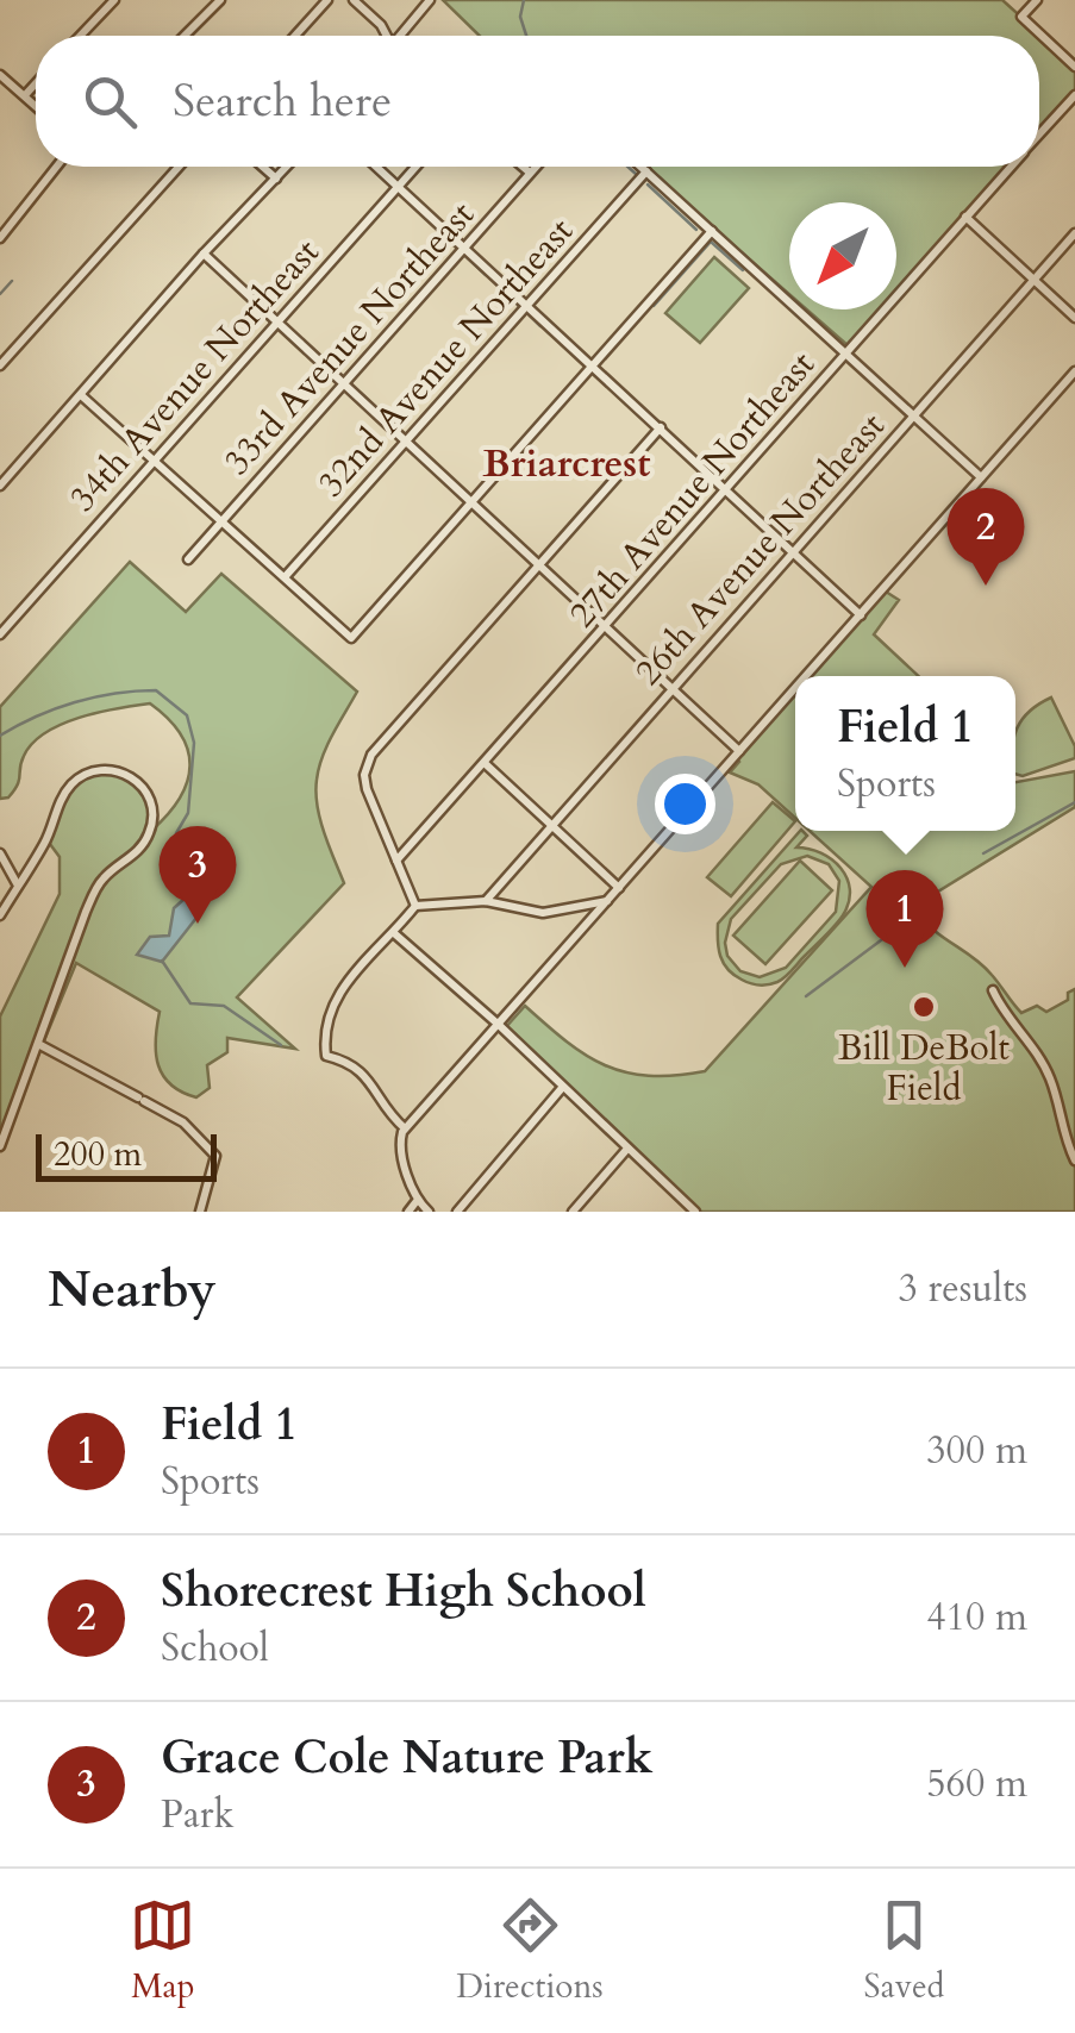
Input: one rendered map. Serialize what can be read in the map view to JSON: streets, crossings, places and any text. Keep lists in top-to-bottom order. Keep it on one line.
{"streets":{"street":["33rd Avenue Northeast","32nd Avenue Northeast","34th Avenue Northeast","27th Avenue Northeast","26th Avenue Northeast"]},"districts":["Briarcrest"],"places":["Bill DeBolt Field"],"scale_bar":"200 m","north":"bottom left","page":{"search":"Search here","pins":["2","3","1"],"popup":["Field 1","Sports"],"scale":"200 m","heading":["Nearby","3 results"],"list":[{"mark":"1","name":"Field 1","note":"Sports","value":"300 m"},{"mark":"2","name":"Shorecrest High School","note":"School","value":"410 m"},{"mark":"3","name":"Grace Cole Nature Park","note":"Park","value":"560 m"}],"nav":["Map","Directions","Saved"]}}
